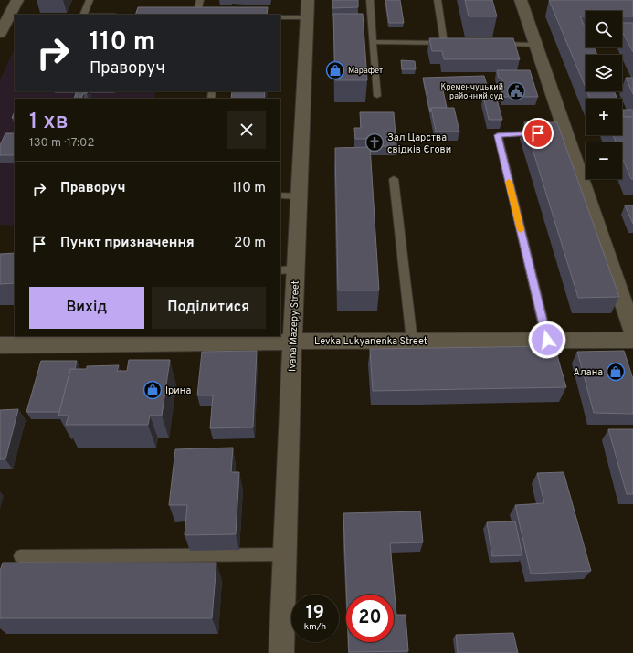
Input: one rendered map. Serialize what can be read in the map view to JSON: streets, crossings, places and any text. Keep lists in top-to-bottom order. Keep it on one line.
{"streets":{"street":["Ivana Mazepy Street","Levka Lukyanenka Street"]},"crossings":[["Ivana Mazepy Street","Levka Lukyanenka Street"]],"places":{"shop":["Марафет","Алана","Ірина"],"public building":["Кременчуцький районний суд"],"church":["Зал Царства свідків Єгови"]},"page":{"map_buttons":["+","−"],"turn":["110 m","Праворуч"],"heading":["1 хв","130 m · 17:02"],"list":[{"name":"Праворуч","value":"110 m"},{"name":"Пункт призначення","value":"20 m"}],"buttons":["Вихід","Поділитися"],"speed":"19 km/h","limit":"20"}}
